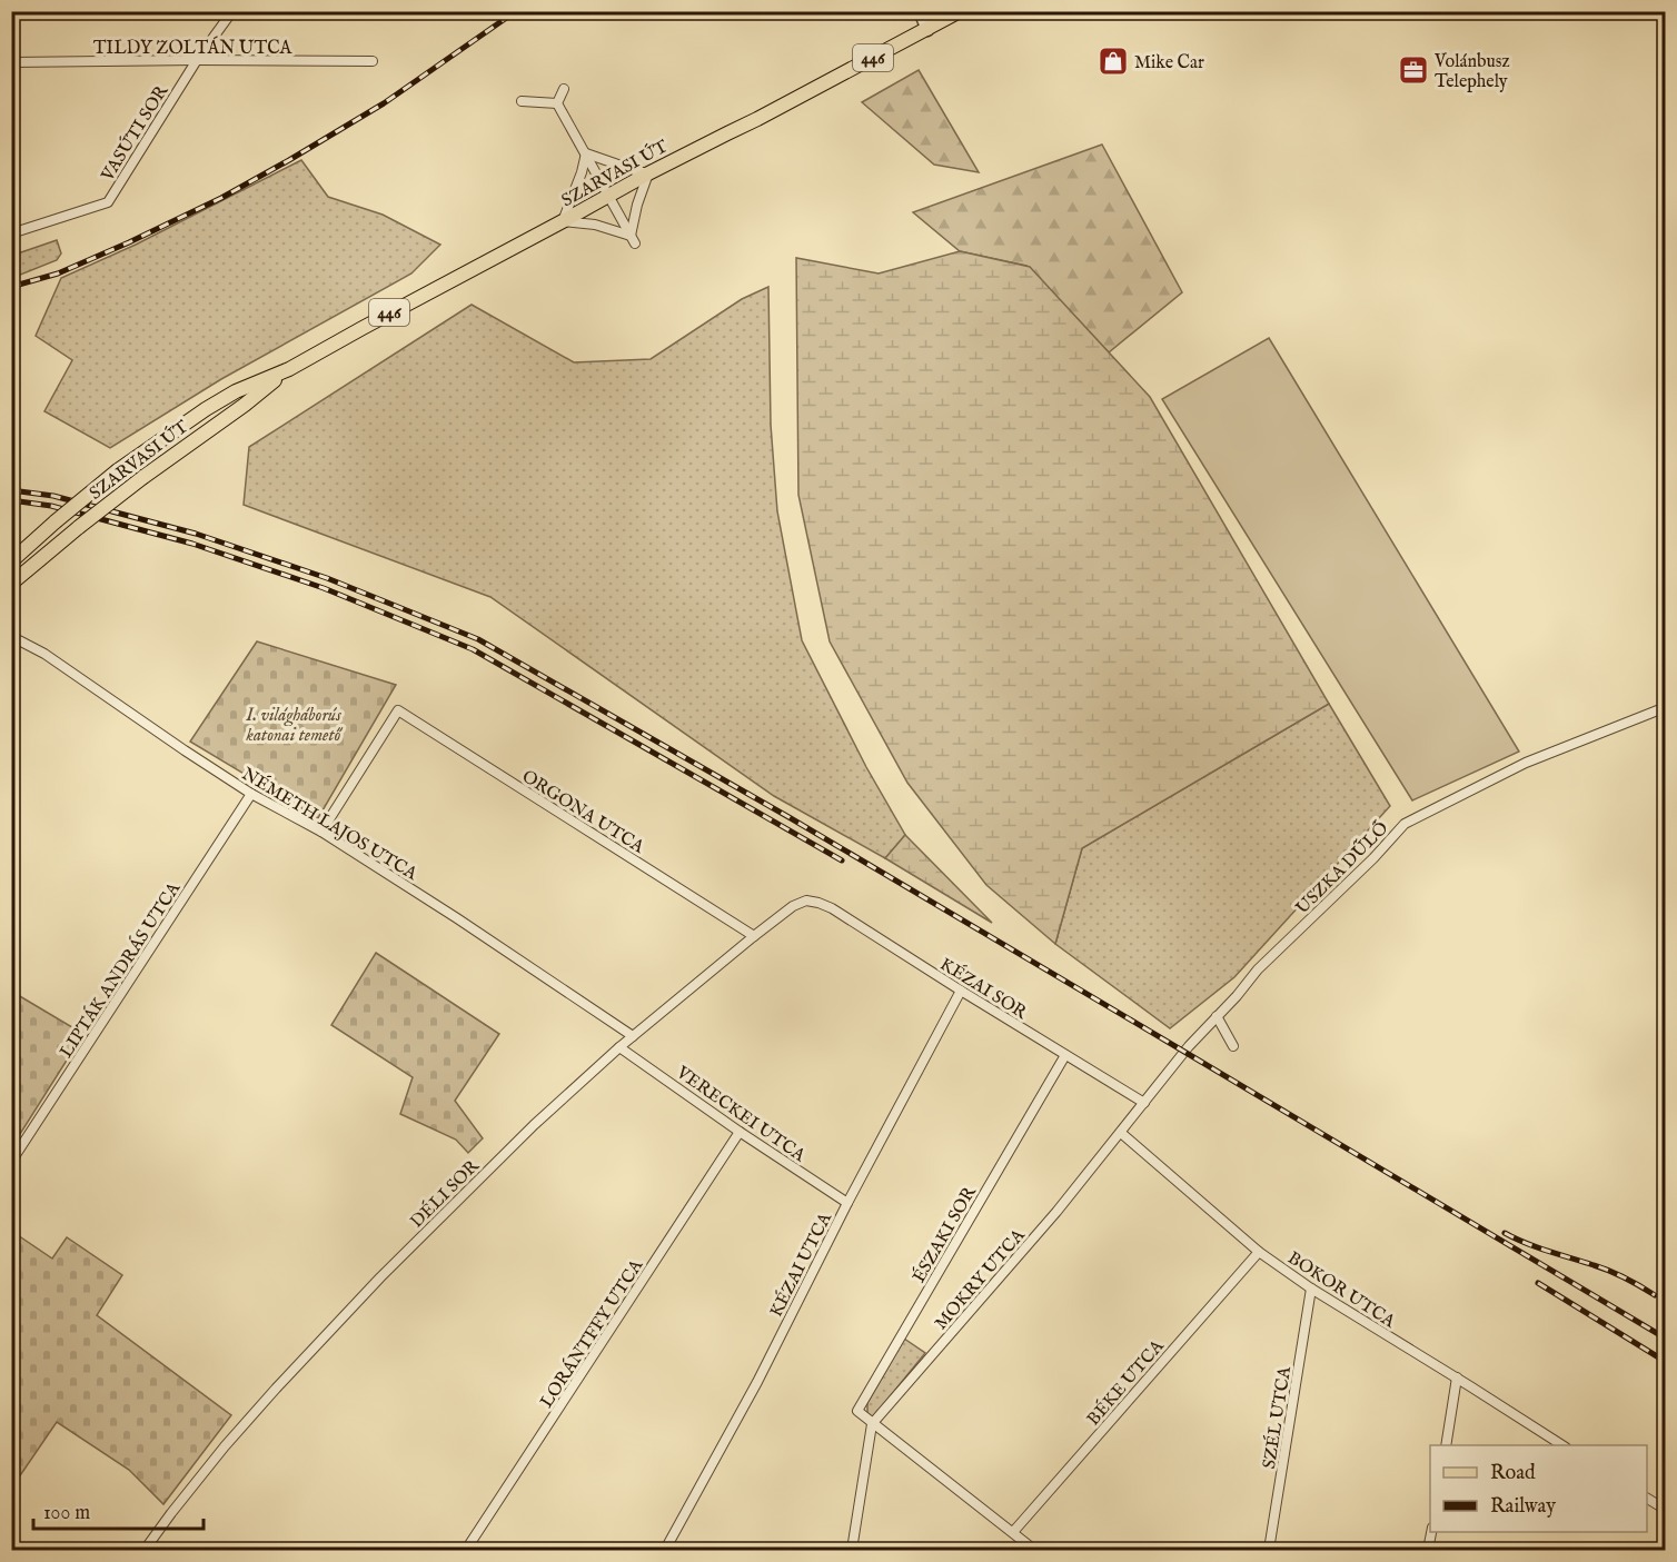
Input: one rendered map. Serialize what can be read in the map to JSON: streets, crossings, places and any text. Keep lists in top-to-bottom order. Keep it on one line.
{"streets":{"main road":["446","SZARVASI ÚT"],"street":["TILDY ZOLTÁN UTCA","VASÚTI SOR","ORGONA UTCA","NÉMETH LAJOS UTCA","USZKA DŰLŐ","LIPTÁK ANDRÁS UTCA","KÉZAI SOR","VERECKEI UTCA","DÉLI SOR","ÉSZAKI SOR","KÉZAI UTCA","MOKRY UTCA","BOKOR UTCA","LORÁNTFFY UTCA","BÉKE UTCA","SZÉL UTCA"]},"crossings":[["TILDY ZOLTÁN UTCA","VASÚTI SOR"],["ORGONA UTCA","NÉMETH LAJOS UTCA"],["ORGONA UTCA","DÉLI SOR"],["NÉMETH LAJOS UTCA","LIPTÁK ANDRÁS UTCA"],["NÉMETH LAJOS UTCA","DÉLI SOR"],["USZKA DŰLŐ","MOKRY UTCA"],["KÉZAI SOR","DÉLI SOR"],["KÉZAI SOR","ÉSZAKI SOR"],["KÉZAI SOR","KÉZAI UTCA"],["KÉZAI SOR","MOKRY UTCA"],["VERECKEI UTCA","DÉLI SOR"],["VERECKEI UTCA","KÉZAI UTCA"],["VERECKEI UTCA","LORÁNTFFY UTCA"],["ÉSZAKI SOR","MOKRY UTCA"],["MOKRY UTCA","BOKOR UTCA"],["BOKOR UTCA","BÉKE UTCA"],["BOKOR UTCA","SZÉL UTCA"]],"parks":["I. világháborús katonai temető"],"places":{"shop":["Mike Car"],"office":["Volánbusz Telephely"]},"legend":["Road","Railway"],"scale_bar":"100 m"}
